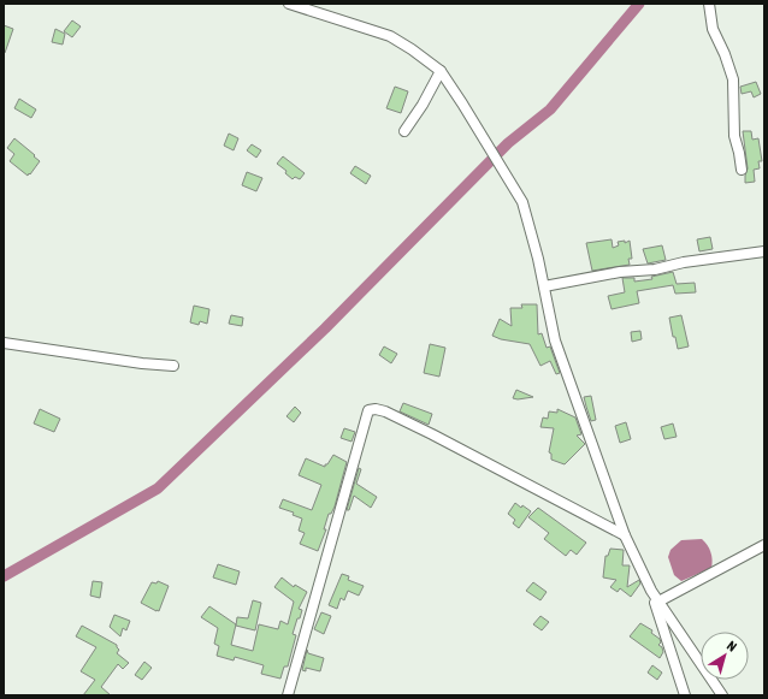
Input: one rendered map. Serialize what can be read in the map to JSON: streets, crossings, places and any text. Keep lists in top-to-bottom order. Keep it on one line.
{"north":"top right"}
